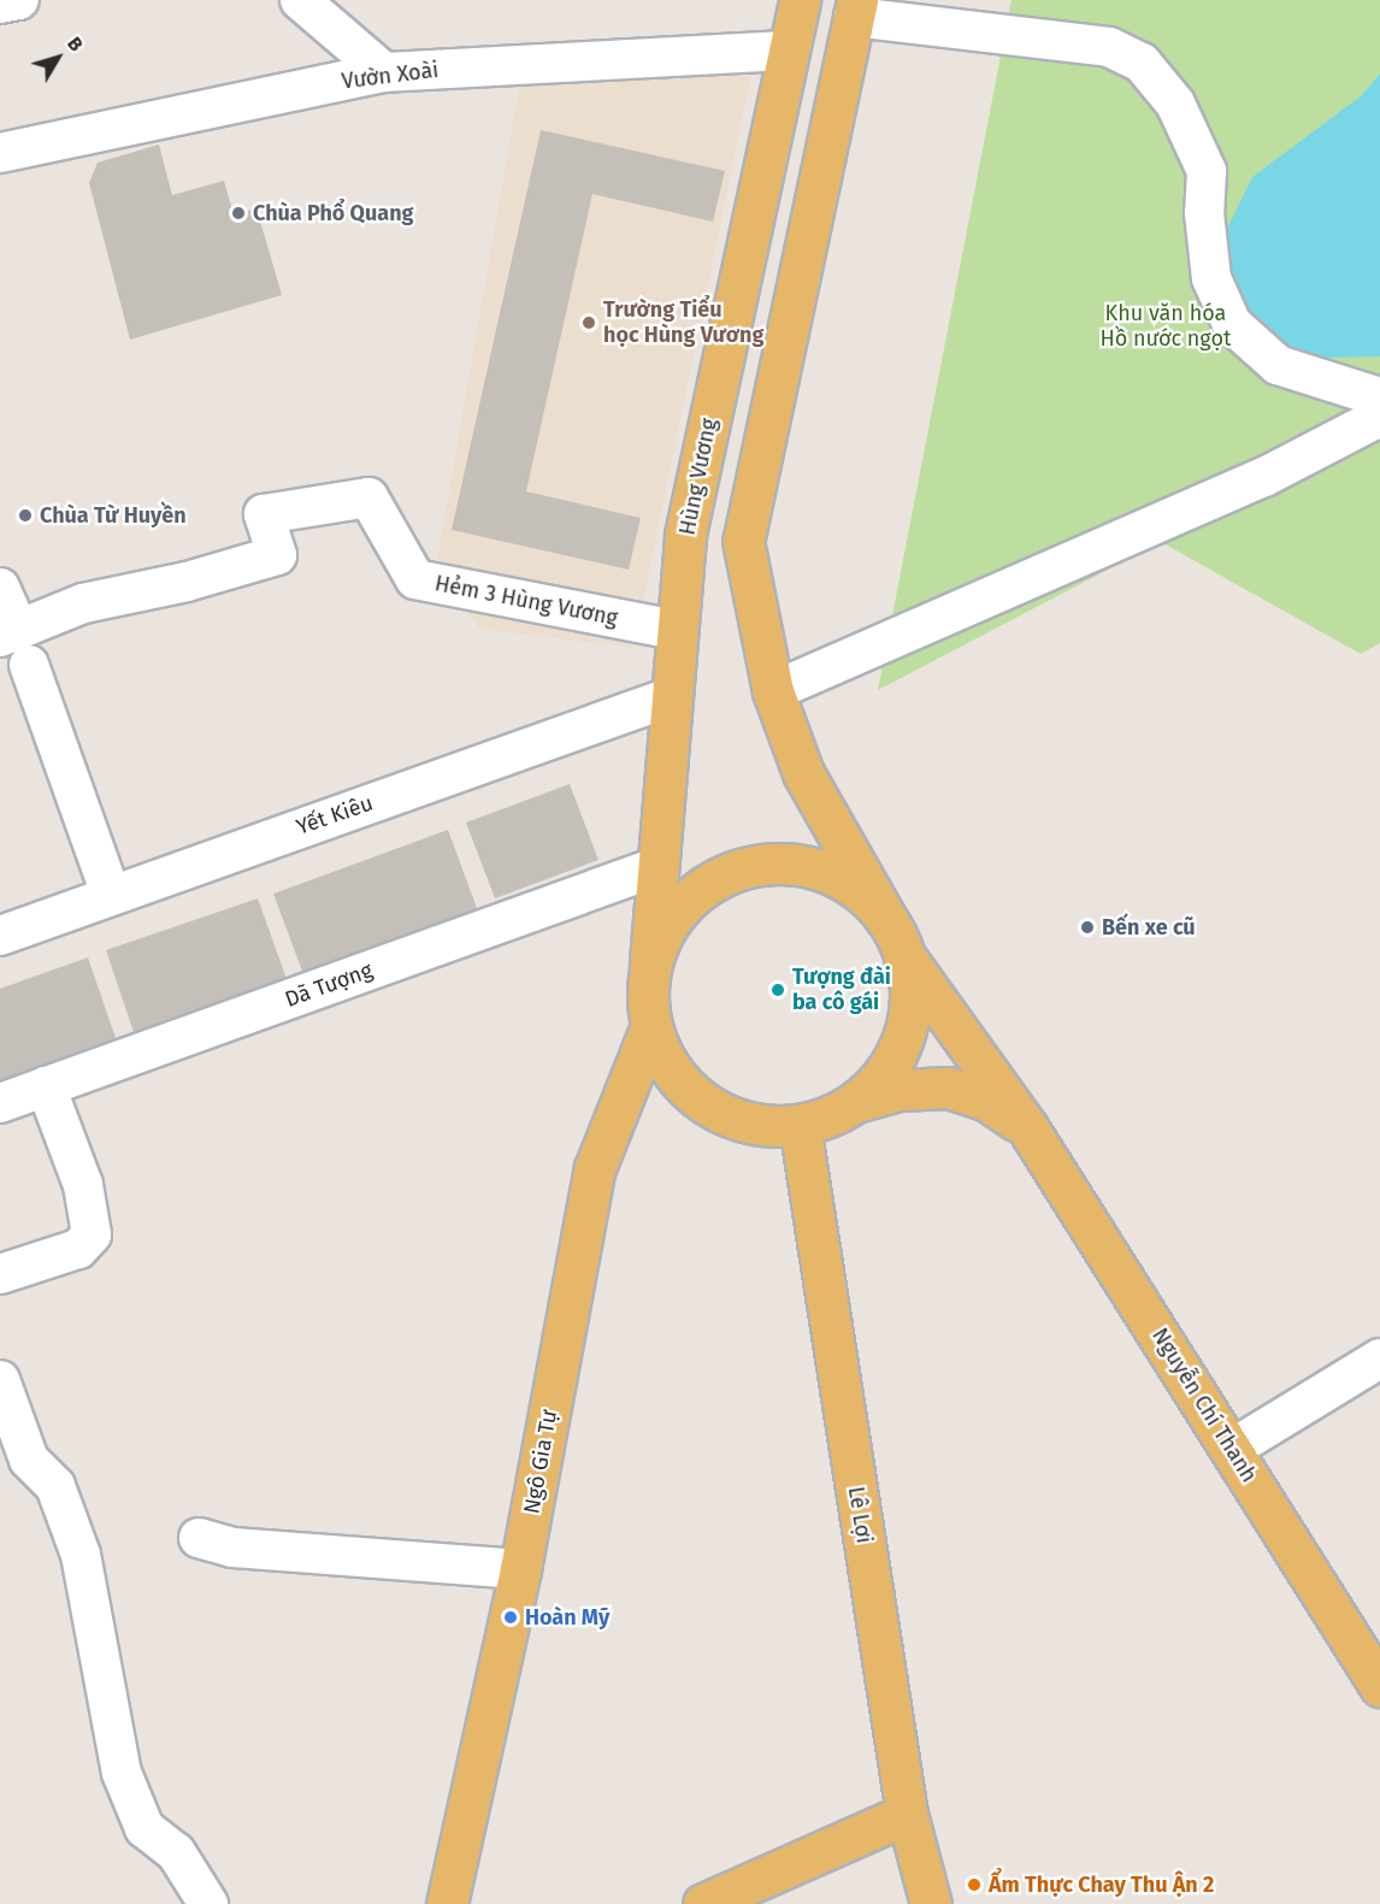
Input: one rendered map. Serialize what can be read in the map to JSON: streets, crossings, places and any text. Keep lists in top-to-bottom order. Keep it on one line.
{"streets":{"main road":["Hùng Vương","Nguyễn Chí Thanh","Ngô Gia Tự","Lê Lợi"],"street":["Vườn Xoài","Hẻm 3 Hùng Vương","Yết Kiêu","Dã Tượng"]},"crossings":[["Vườn Xoài","Hùng Vương"],["Hùng Vương","Hẻm 3 Hùng Vương"],["Hùng Vương","Yết Kiêu"],["Hùng Vương","Dã Tượng"],["Hùng Vương","Ngô Gia Tự"],["Nguyễn Chí Thanh","Lê Lợi"]],"parks":["Khu văn hóa Hồ nước ngọt"],"places":["Chùa Phổ Quang","Trường Tiểu học Hùng Vương","Chùa Từ Huyền","Bến xe cũ","Tượng đài ba cô gái","Hoàn Mỹ","Ẩm Thực Chay Thu Ận 2"],"north":"top right"}
